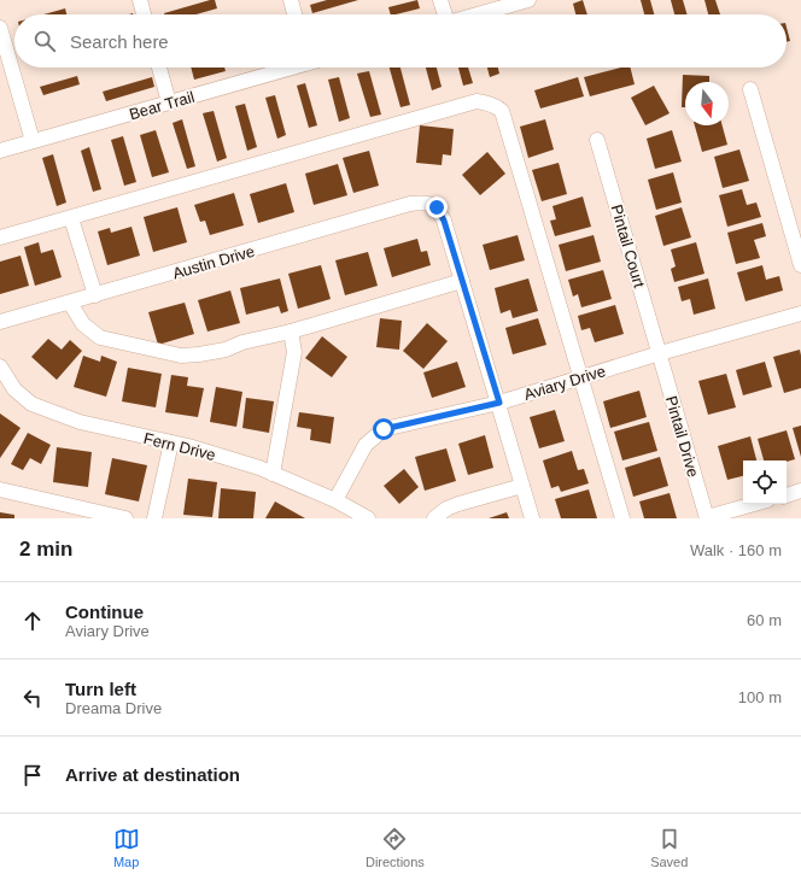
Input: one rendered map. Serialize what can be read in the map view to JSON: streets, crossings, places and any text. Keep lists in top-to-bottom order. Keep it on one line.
{"streets":{"street":["Bear Trail","Pintail Court","Austin Drive","Aviary Drive","Pintail Drive","Fern Drive"]},"crossings":[["Pintail Court","Aviary Drive"],["Pintail Court","Pintail Drive"],["Aviary Drive","Pintail Drive"],["Aviary Drive","Fern Drive"]],"north":"bottom","page":{"search":"Search here","heading":["2 min","Walk · 160 m"],"list":[["Continue","Aviary Drive","60 m"],["Turn left","Dreama Drive","100 m"],"Arrive at destination"],"nav":["Map","Directions","Saved"]}}
